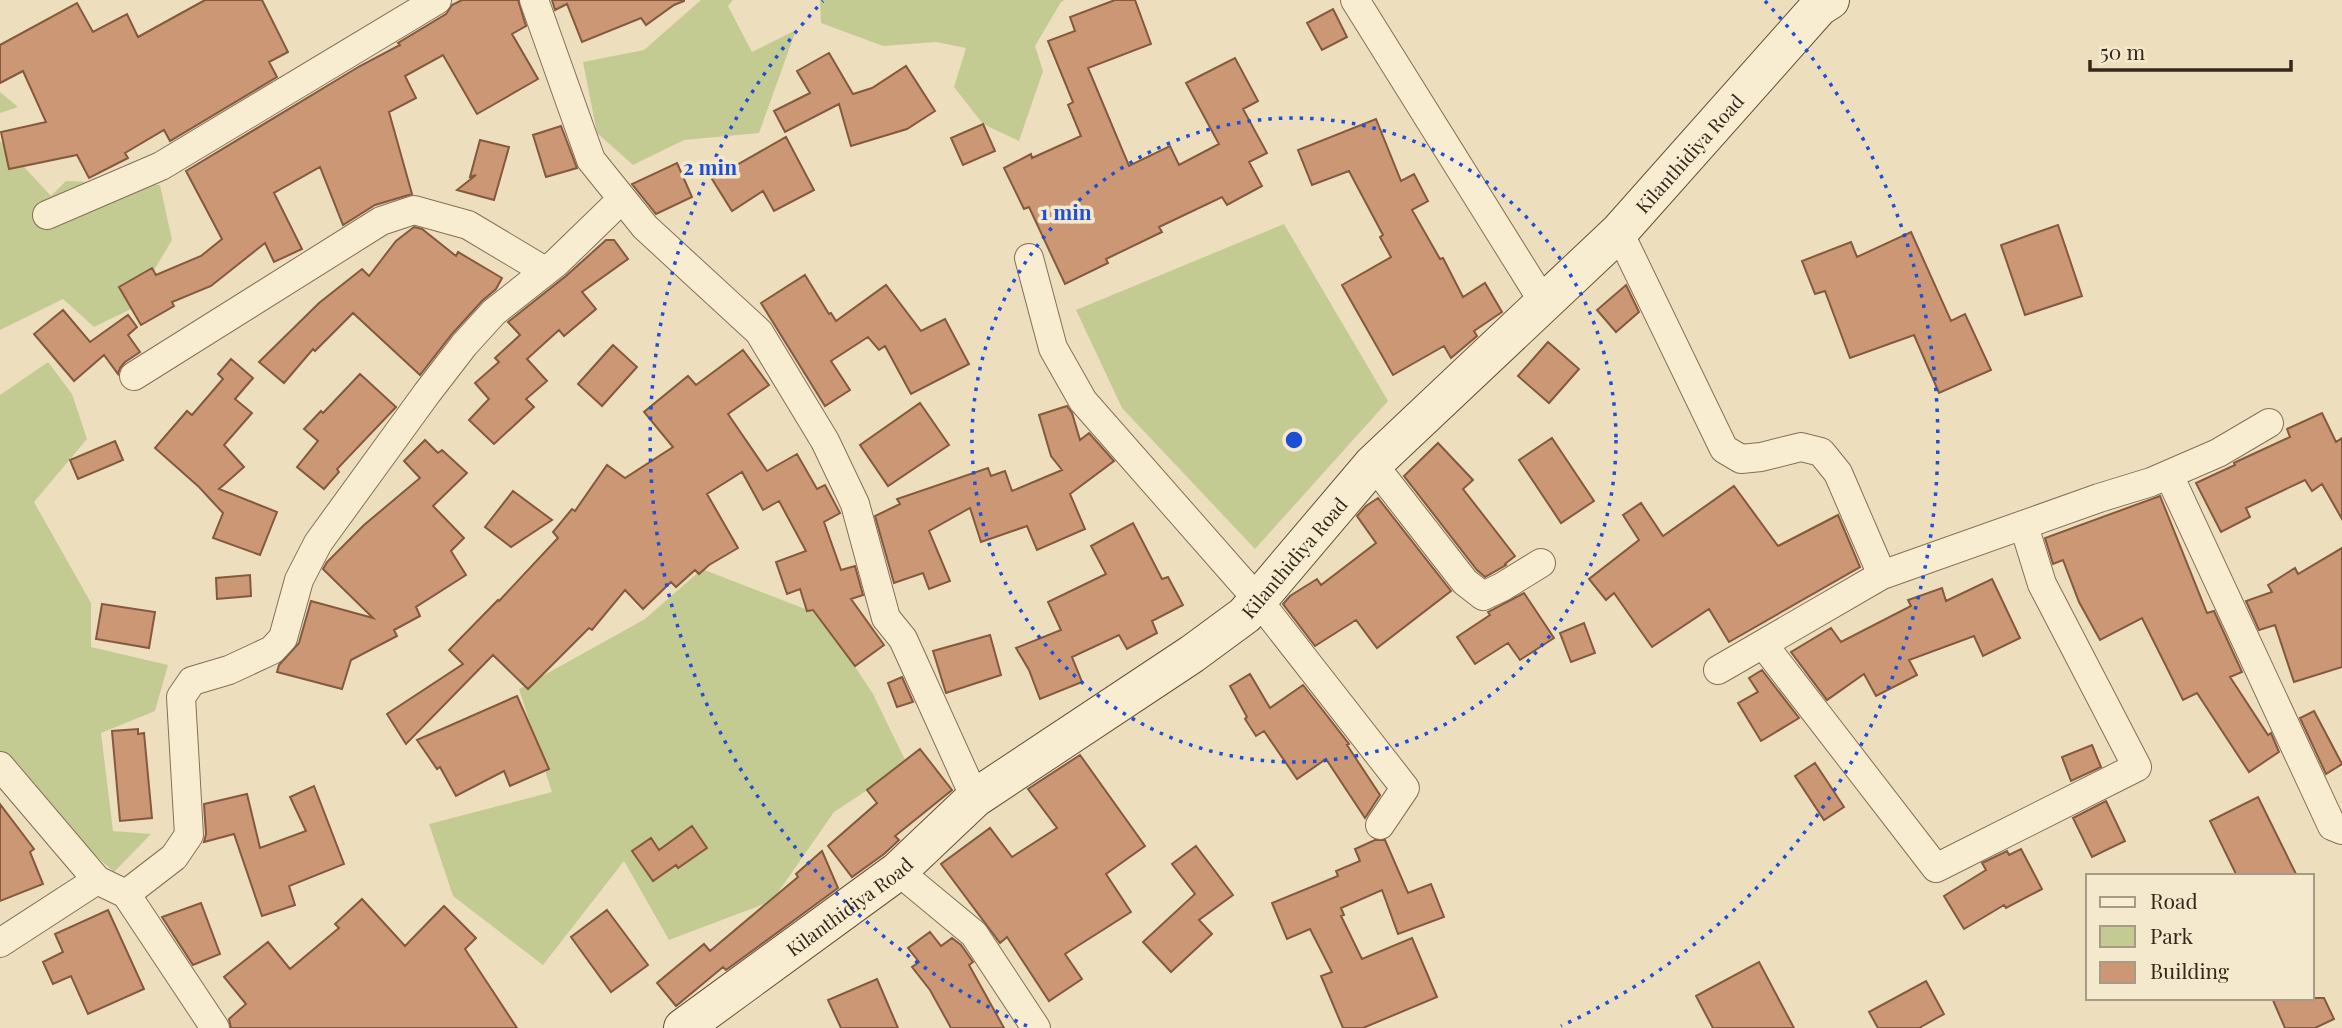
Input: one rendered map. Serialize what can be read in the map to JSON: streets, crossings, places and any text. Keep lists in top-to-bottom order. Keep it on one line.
{"streets":{"street":["Kilanthidiya Road"]},"legend":["Road","Park","Building"],"scale_bar":"50 m","rings":["2 min","1 min"]}
